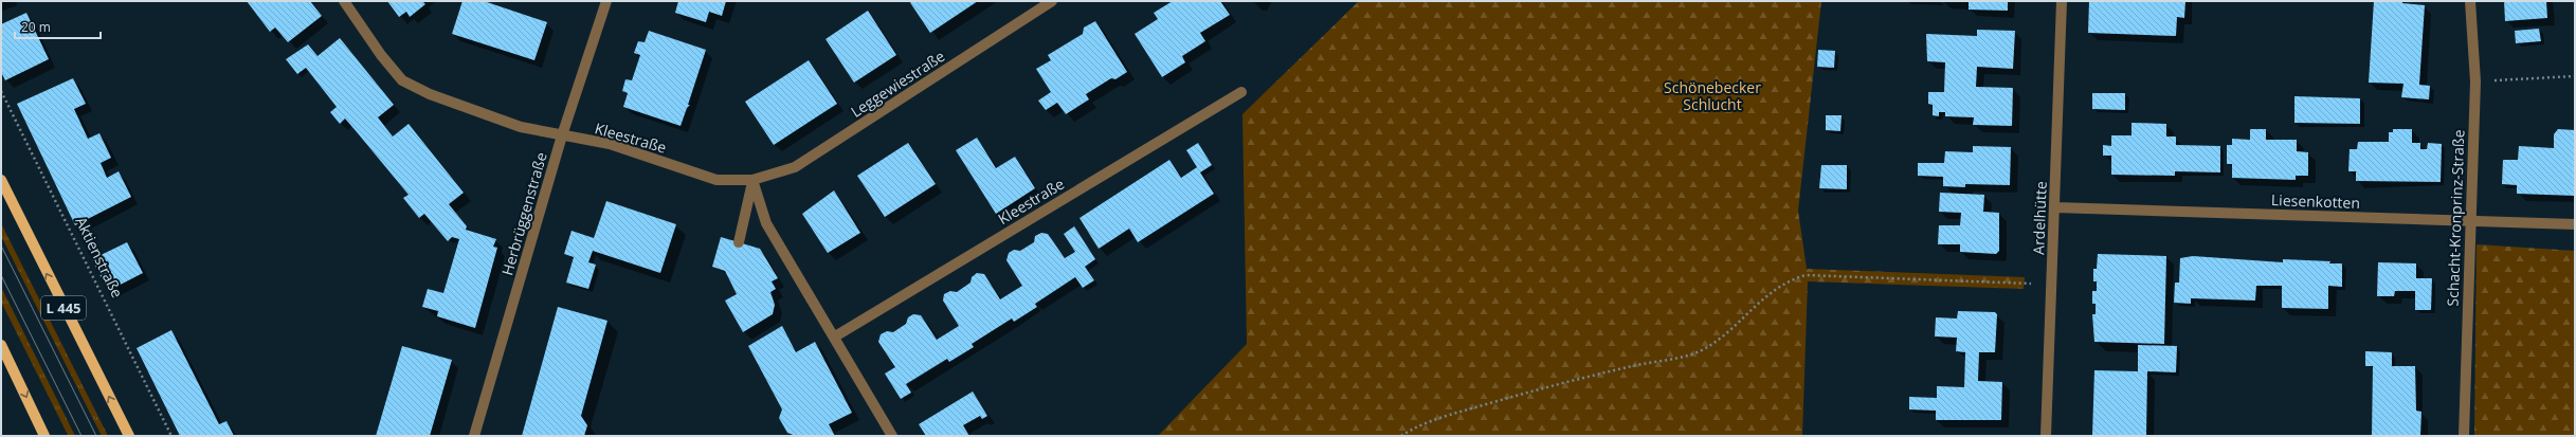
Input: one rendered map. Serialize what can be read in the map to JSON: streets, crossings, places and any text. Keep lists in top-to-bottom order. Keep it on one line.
{"streets":{"main road":["L 445"],"street":["Leggewiestraße","Kleestraße","Liesenkotten","Herbrüggenstraße","Ardelhütte","Schacht-Kronprinz-Straße"],"path":["Aktienstraße"]},"crossings":[["Leggewiestraße","Kleestraße"],["Kleestraße","Herbrüggenstraße"],["Liesenkotten","Ardelhütte"],["Liesenkotten","Schacht-Kronprinz-Straße"]],"parks":["Schönebecker Schlucht"],"scale_bar":"20 m"}
